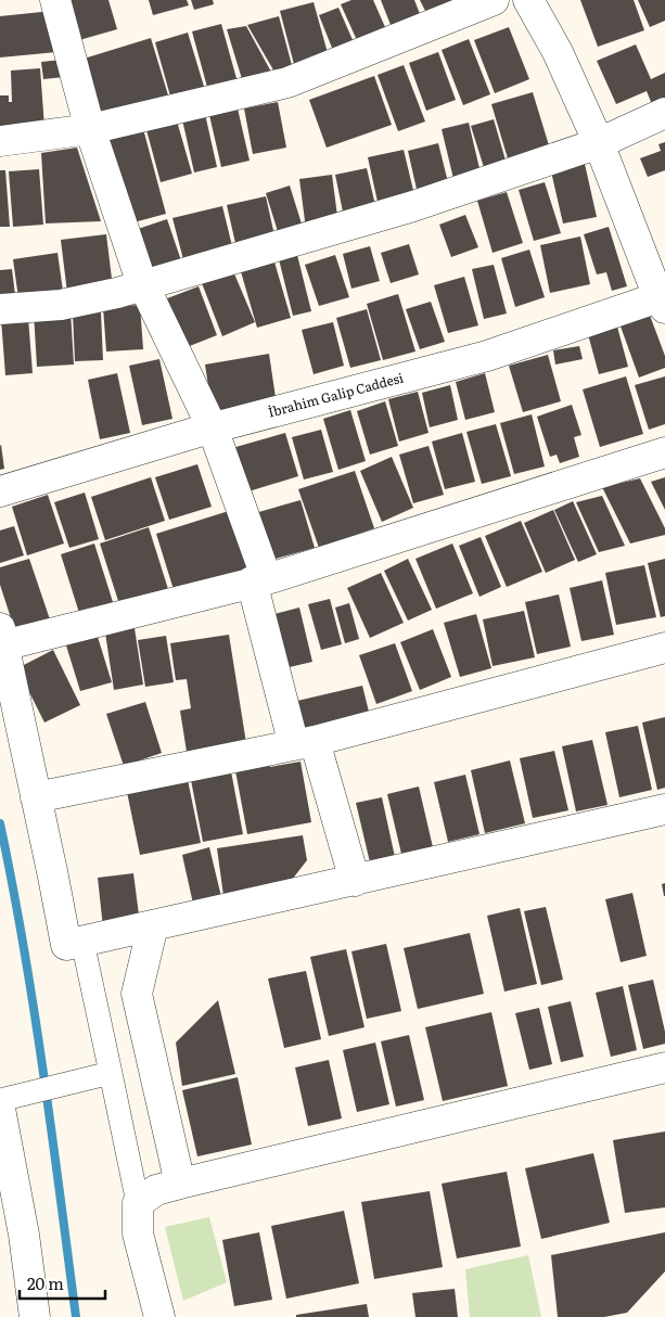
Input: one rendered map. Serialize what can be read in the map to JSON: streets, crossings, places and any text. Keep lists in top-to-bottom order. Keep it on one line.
{"streets":{"street":["İbrahim Galip Caddesi"]},"scale_bar":"20 m"}
